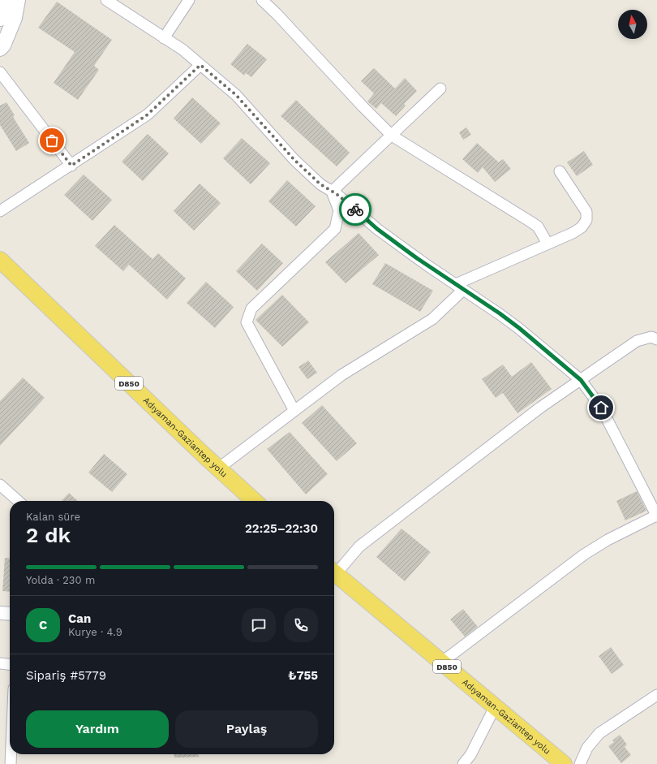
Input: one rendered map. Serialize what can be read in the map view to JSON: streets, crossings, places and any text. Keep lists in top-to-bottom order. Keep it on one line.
{"streets":{"main road":["D850","Adıyaman-Gaziantep yolu"]},"north":"top","page":{"heading":["2 dk","Kalan süre","22:25–22:30"],"panel":["Can","Kurye · 4.9","Sipariş #5779","₺755"],"bar":"Yolda · 230 m","round":"C","buttons":["Yardım","Paylaş"]}}
